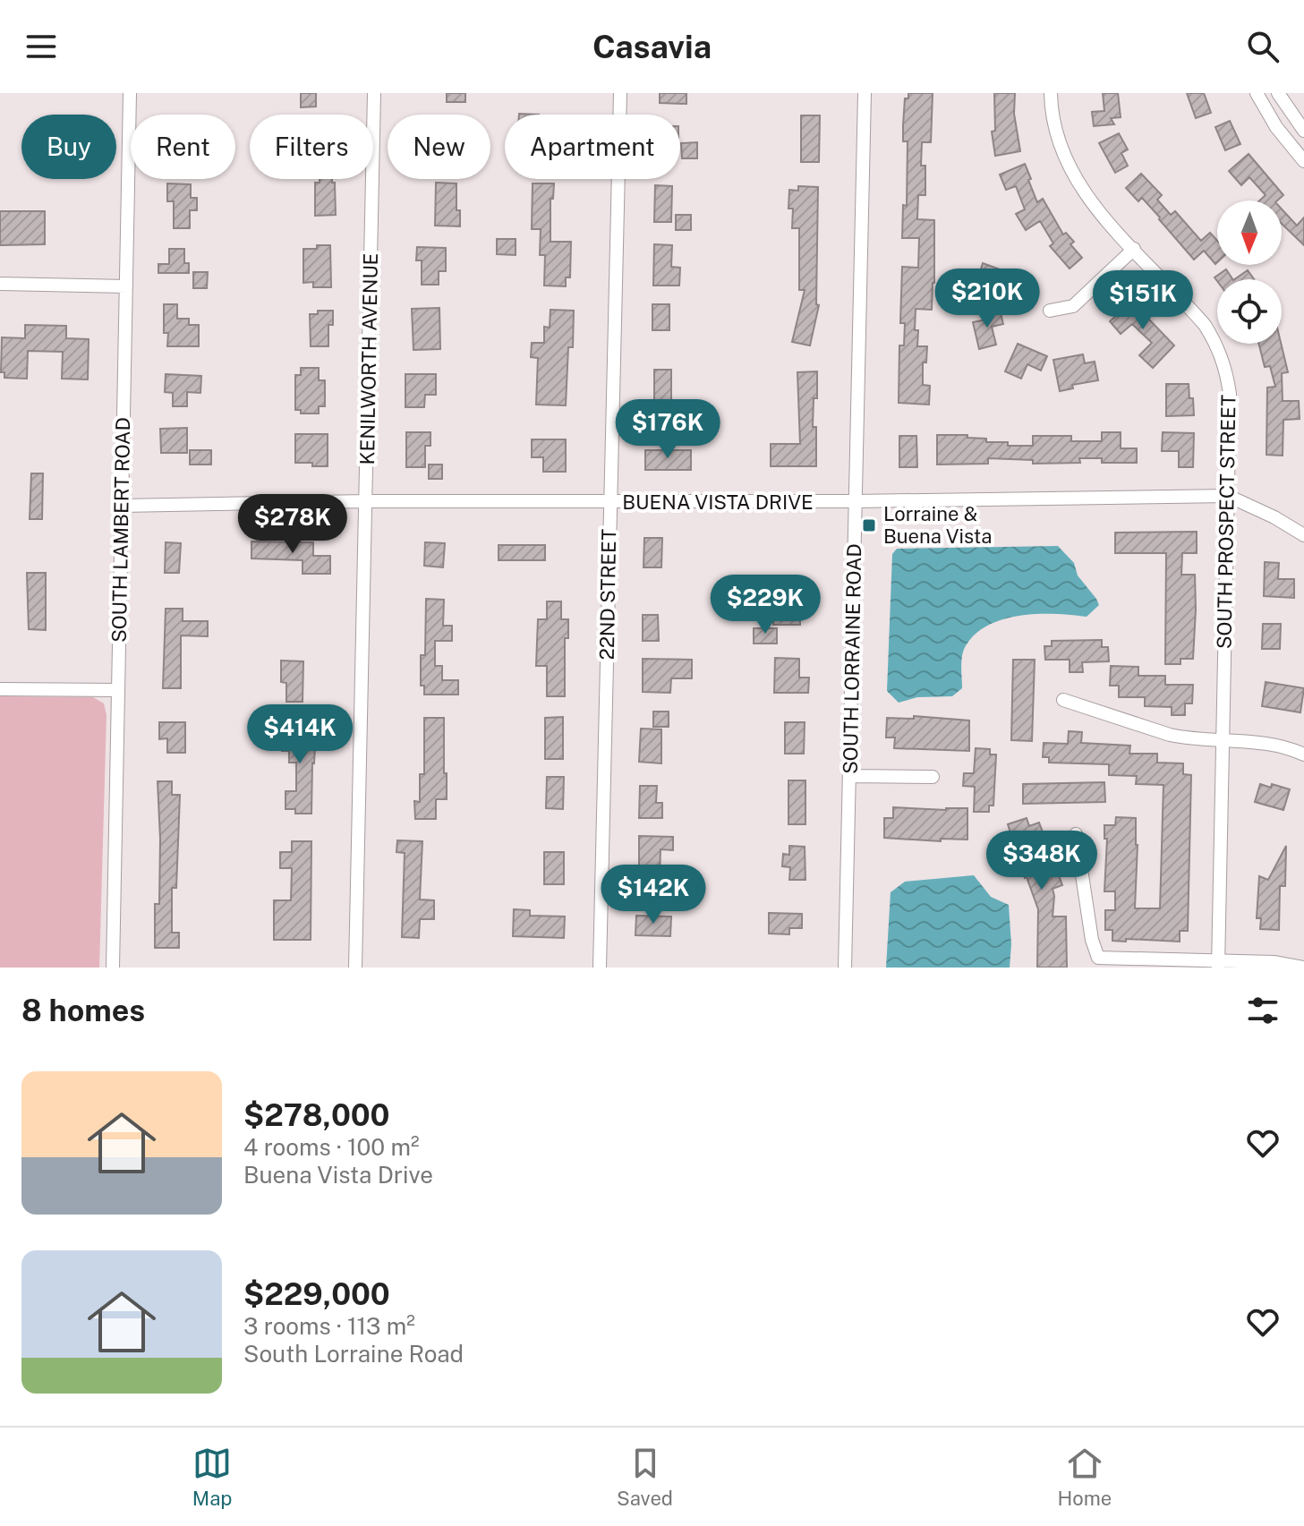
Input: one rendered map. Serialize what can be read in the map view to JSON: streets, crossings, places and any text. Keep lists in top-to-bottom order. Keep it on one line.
{"streets":{"street":["KENILWORTH AVENUE","BUENA VISTA DRIVE","SOUTH PROSPECT STREET","SOUTH LAMBERT ROAD","22ND STREET","SOUTH LORRAINE ROAD"]},"crossings":[["KENILWORTH AVENUE","BUENA VISTA DRIVE"],["BUENA VISTA DRIVE","SOUTH PROSPECT STREET"],["BUENA VISTA DRIVE","SOUTH LAMBERT ROAD"],["BUENA VISTA DRIVE","22ND STREET"],["BUENA VISTA DRIVE","SOUTH LORRAINE ROAD"]],"places":{"transit":["Lorraine & Buena Vista"]},"north":"bottom","page":{"header":"Casavia","chip":["Buy","Rent","Filters","New","Apartment"],"price":["$210K","$151K","$176K","$278K","$229K","$414K","$348K","$142K"],"heading":"8 homes","list":[{"name":"$278,000","note":"4 rooms · 100 m² · Buena Vista Drive"},{"name":"$229,000","note":"3 rooms · 113 m² · South Lorraine Road"}],"tabs":["Map","Saved","Home"]}}
